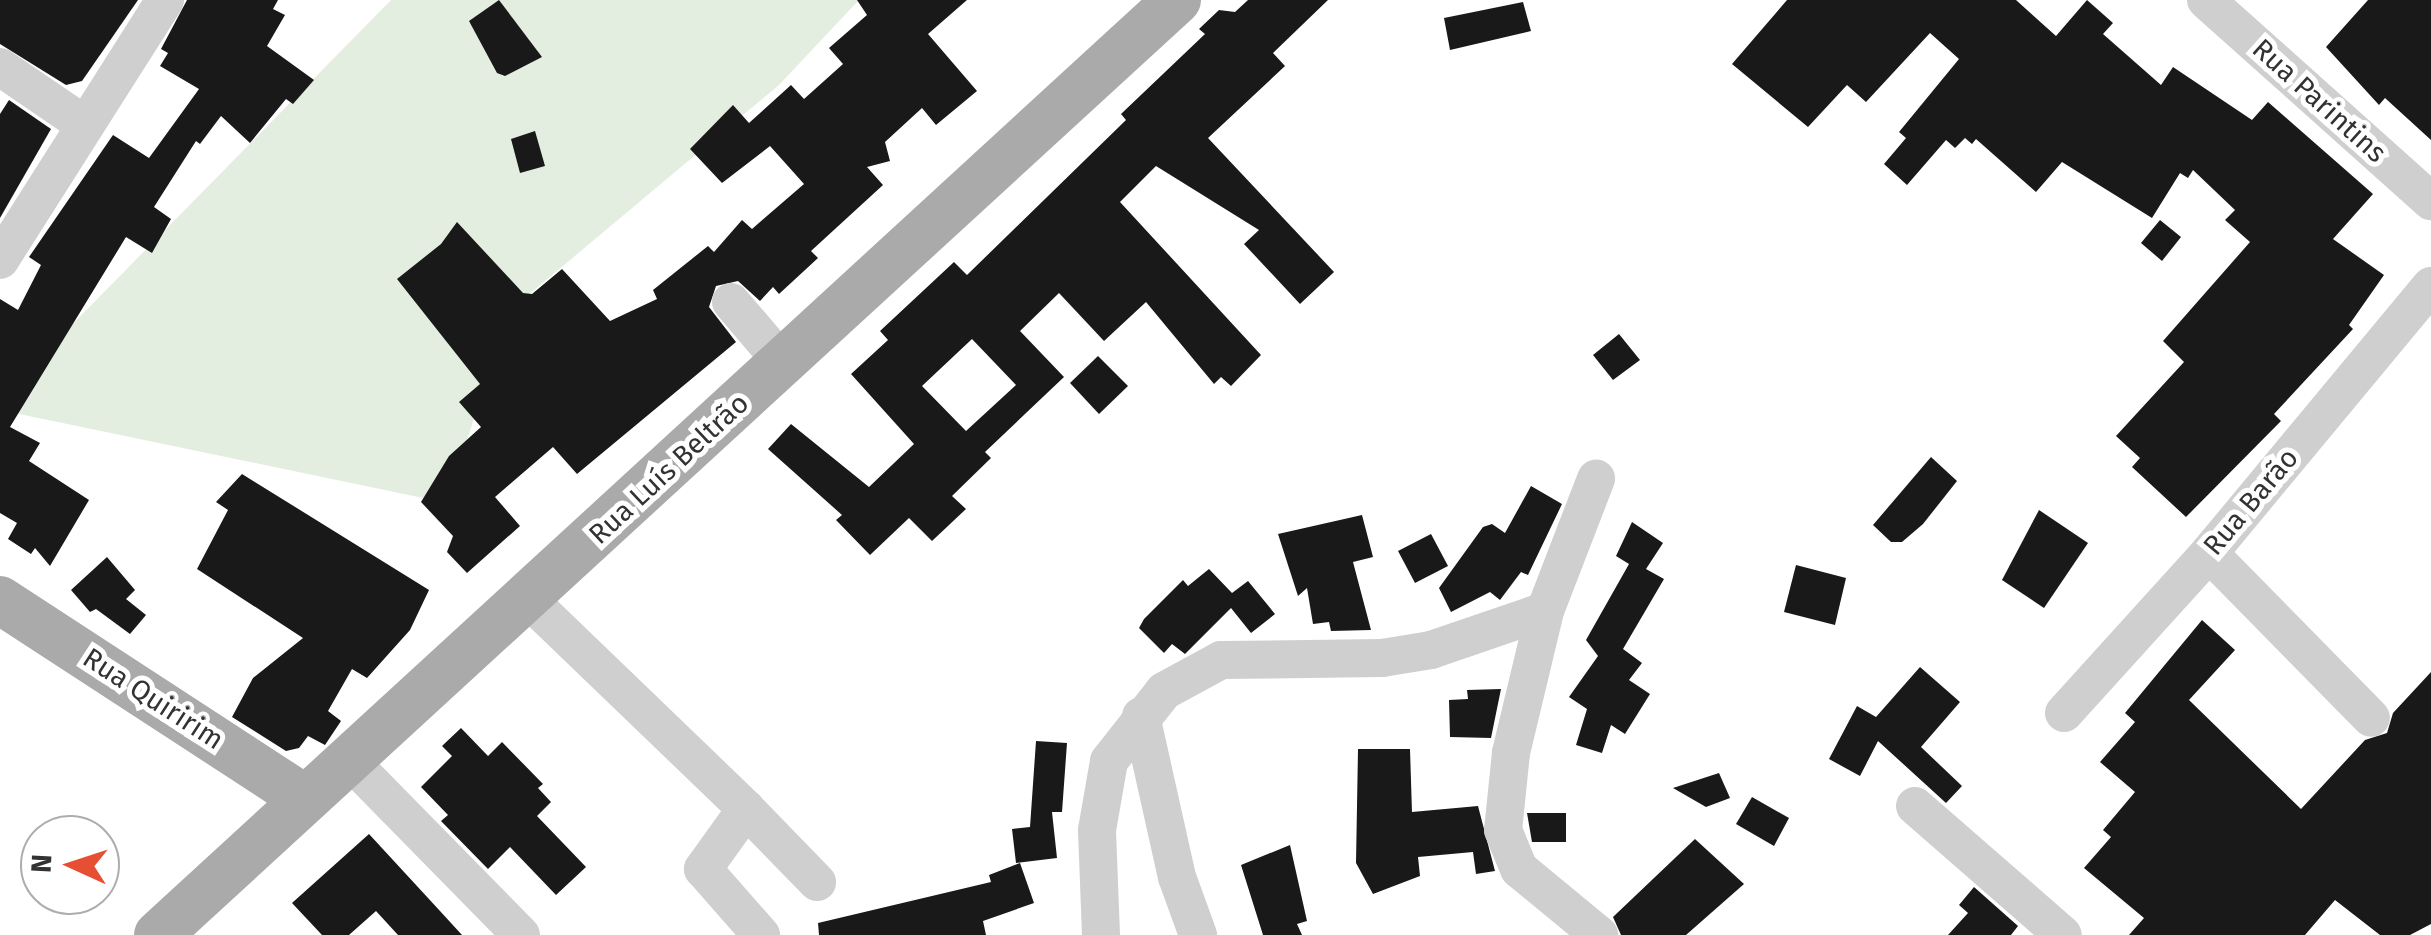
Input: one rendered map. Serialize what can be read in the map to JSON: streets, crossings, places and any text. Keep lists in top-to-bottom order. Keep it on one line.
{"streets":{"main road":["Rua Luís Beltrão","Rua Quiririm"],"street":["Rua Parintins","Rua Barão"]},"crossings":[["Rua Luís Beltrão","Rua Quiririm"]],"north":"left"}
